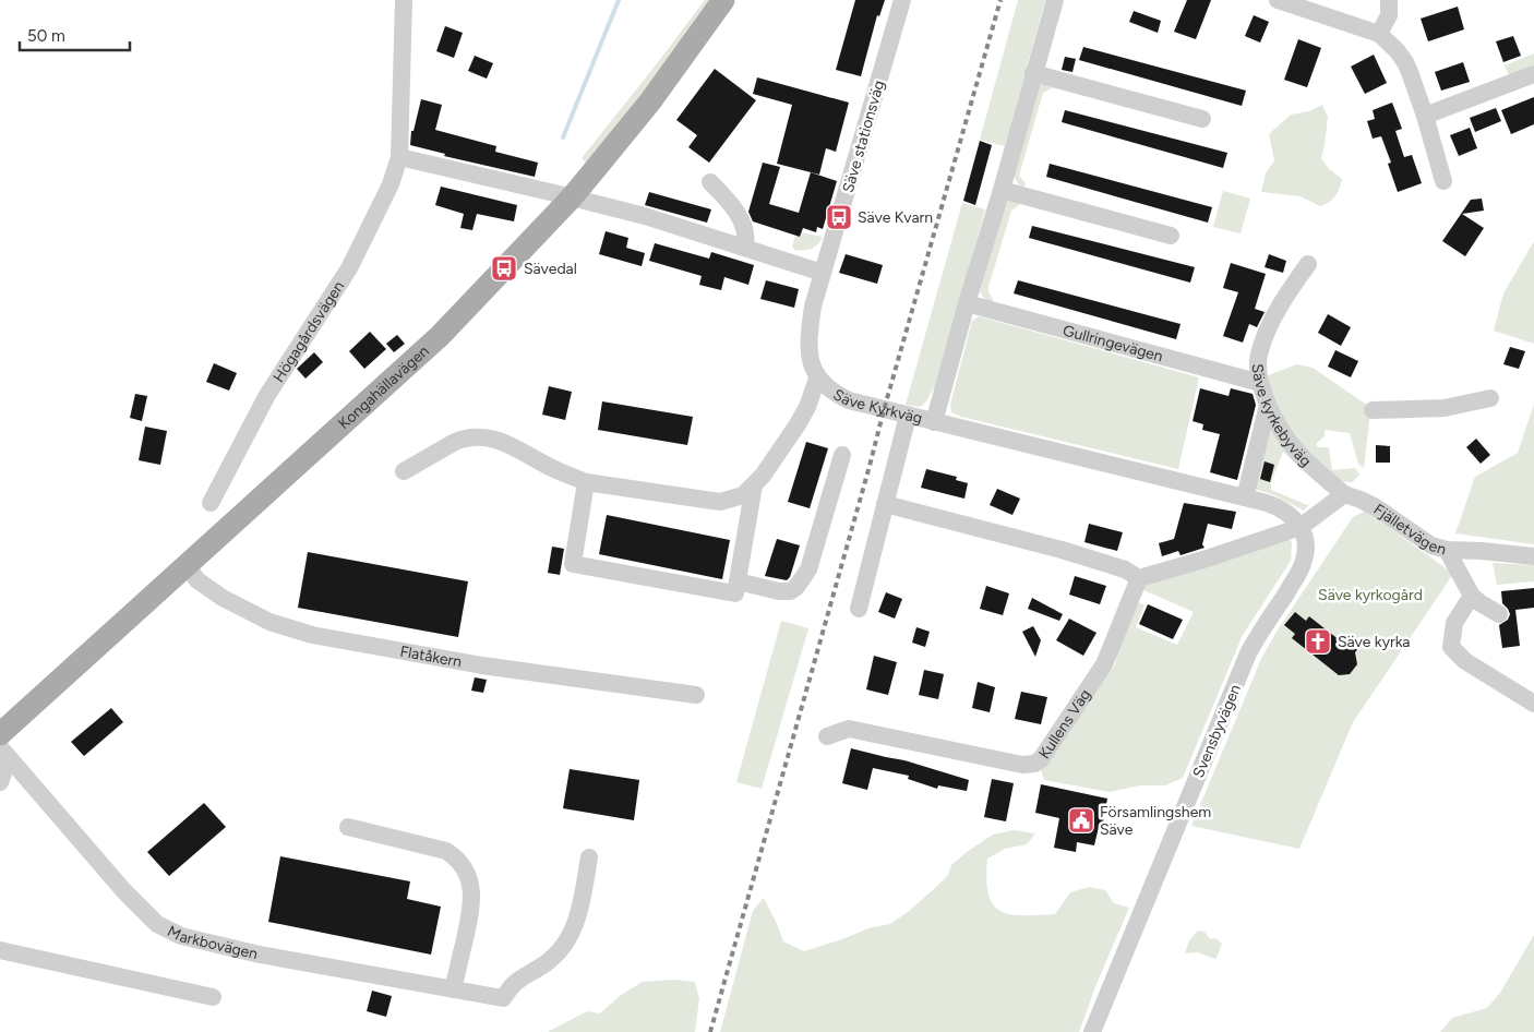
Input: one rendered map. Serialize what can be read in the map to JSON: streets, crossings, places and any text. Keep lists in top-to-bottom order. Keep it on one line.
{"streets":{"main road":["Kongahällavägen"],"street":["Säve stationsväg","Högagårdsvägen","Gullringevägen","Säve Kyrkväg","Säve kyrkebyväg","Fjälletvägen","Flatåkern","Kullens Väg","Svensbyvägen","Markbovägen"]},"crossings":[["Säve stationsväg","Säve Kyrkväg"],["Gullringevägen","Säve kyrkebyväg"],["Kongahällavägen","Flatåkern"],["Säve Kyrkväg","Svensbyvägen"],["Säve kyrkebyväg","Fjälletvägen"]],"parks":["Säve kyrkogård"],"places":{"bus stop":["Säve Kvarn","Sävedal"],"church":["Säve kyrka"],"public building":["Församlingshem Säve"]},"scale_bar":"50 m"}
